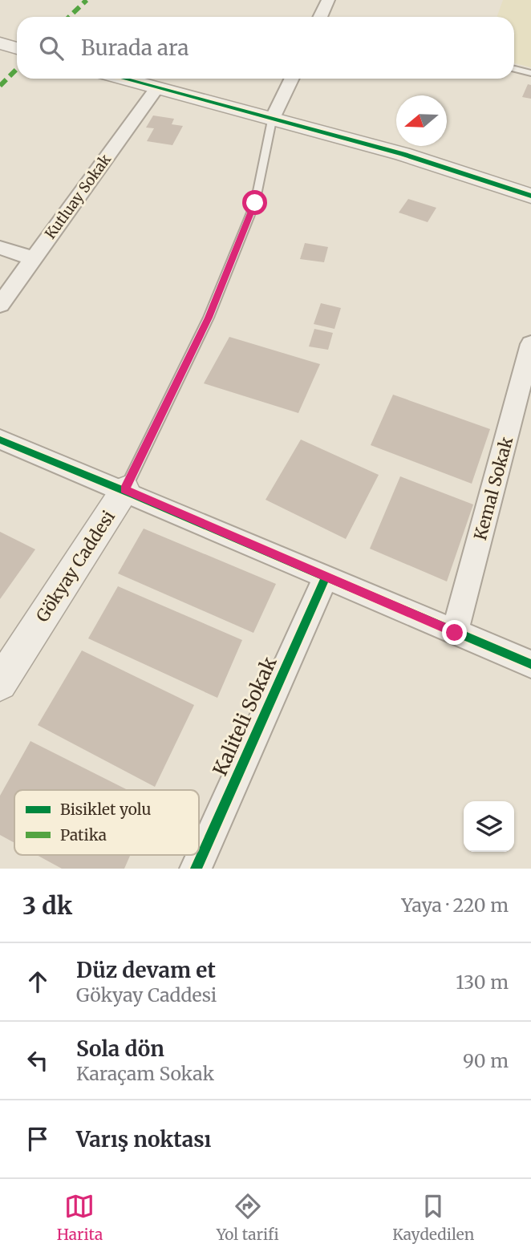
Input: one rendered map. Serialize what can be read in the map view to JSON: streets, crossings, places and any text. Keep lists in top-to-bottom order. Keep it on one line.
{"streets":{"street":["Kutluay Sokak","Kemal Sokak","Gökyay Caddesi","Kaliteli Sokak"]},"legend":["Bisiklet yolu","Patika"],"north":"left","page":{"search":"Burada ara","heading":["3 dk","Yaya · 220 m"],"list":[["Düz devam et","Gökyay Caddesi","130 m"],["Sola dön","Karaçam Sokak","90 m"],"Varış noktası"],"nav":["Harita","Yol tarifi","Kaydedilen"]}}
